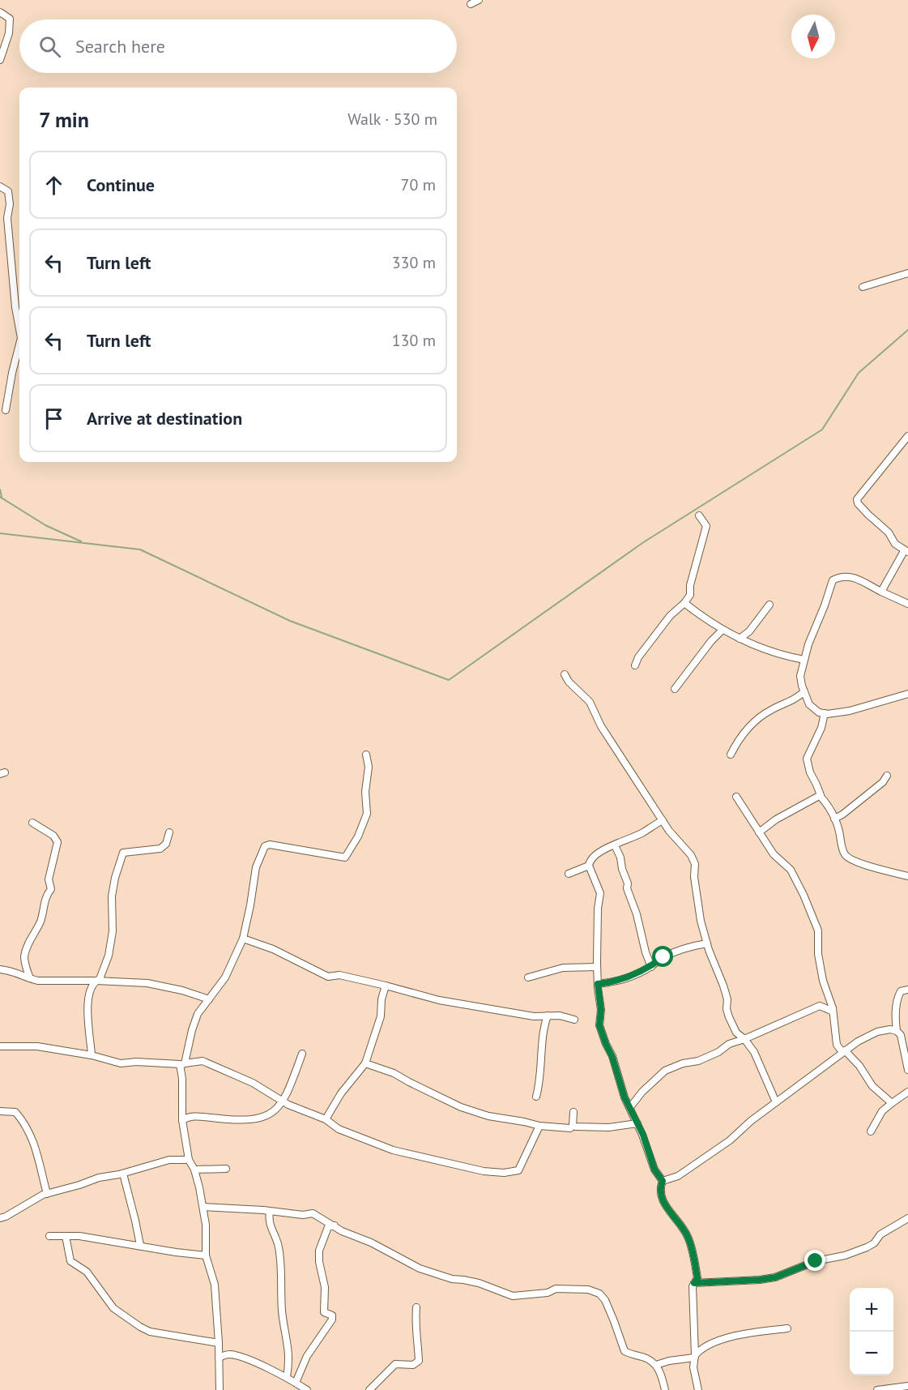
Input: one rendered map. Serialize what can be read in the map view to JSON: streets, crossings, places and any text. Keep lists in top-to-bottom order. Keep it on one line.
{"north":"bottom","page":{"search":"Search here","heading":["7 min","Walk · 530 m"],"list":[["Continue","70 m"],["Turn left","330 m"],["Turn left","130 m"],"Arrive at destination"],"map_buttons":["+","−"]}}
